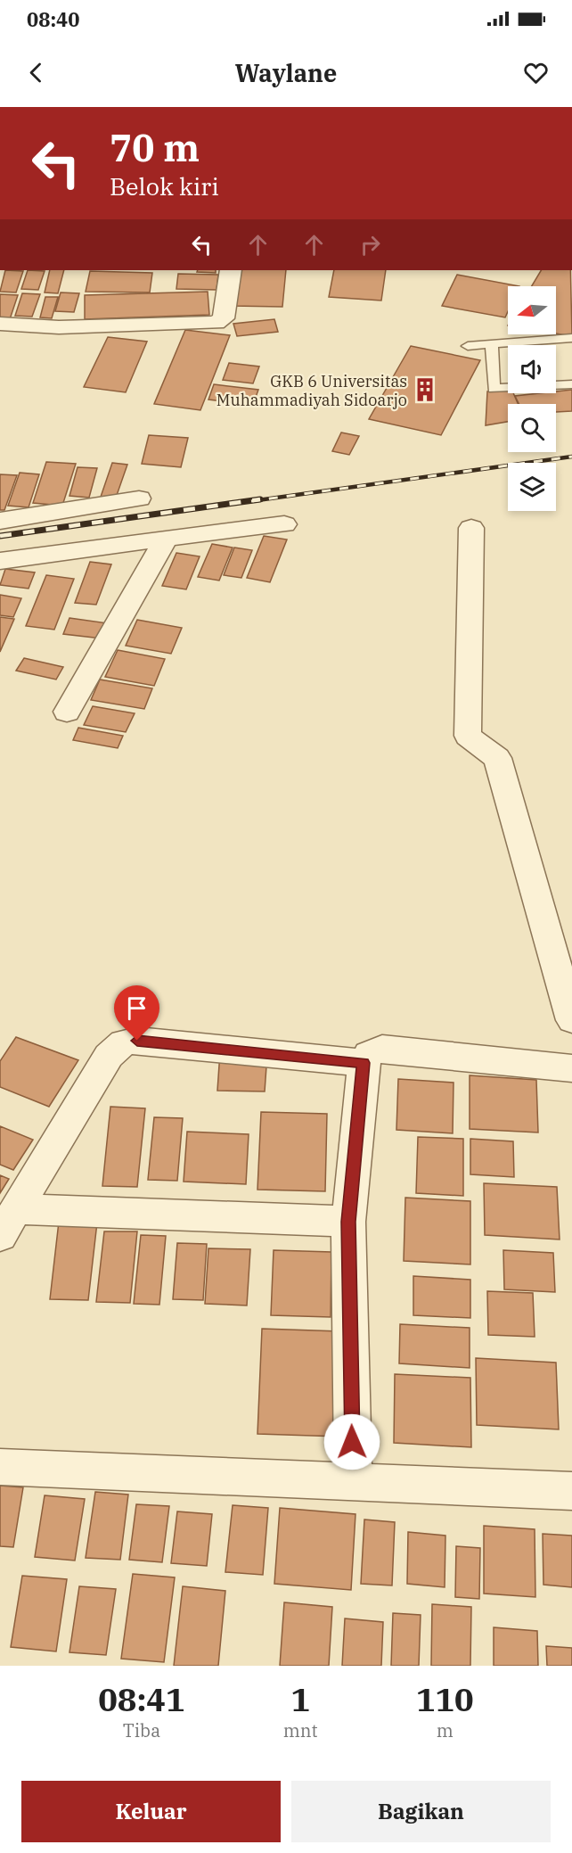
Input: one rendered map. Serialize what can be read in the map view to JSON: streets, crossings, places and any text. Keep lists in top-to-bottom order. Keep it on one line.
{"places":{"building":["GKB 6 Universitas Muhammadiyah Sidoarjo"]},"north":"left","page":{"status":"08:40","header":"Waylane","turn":["70 m","Belok kiri"],"eta":["08:41","Tiba","1","mnt","110","m"],"buttons":["Keluar","Bagikan"]}}
